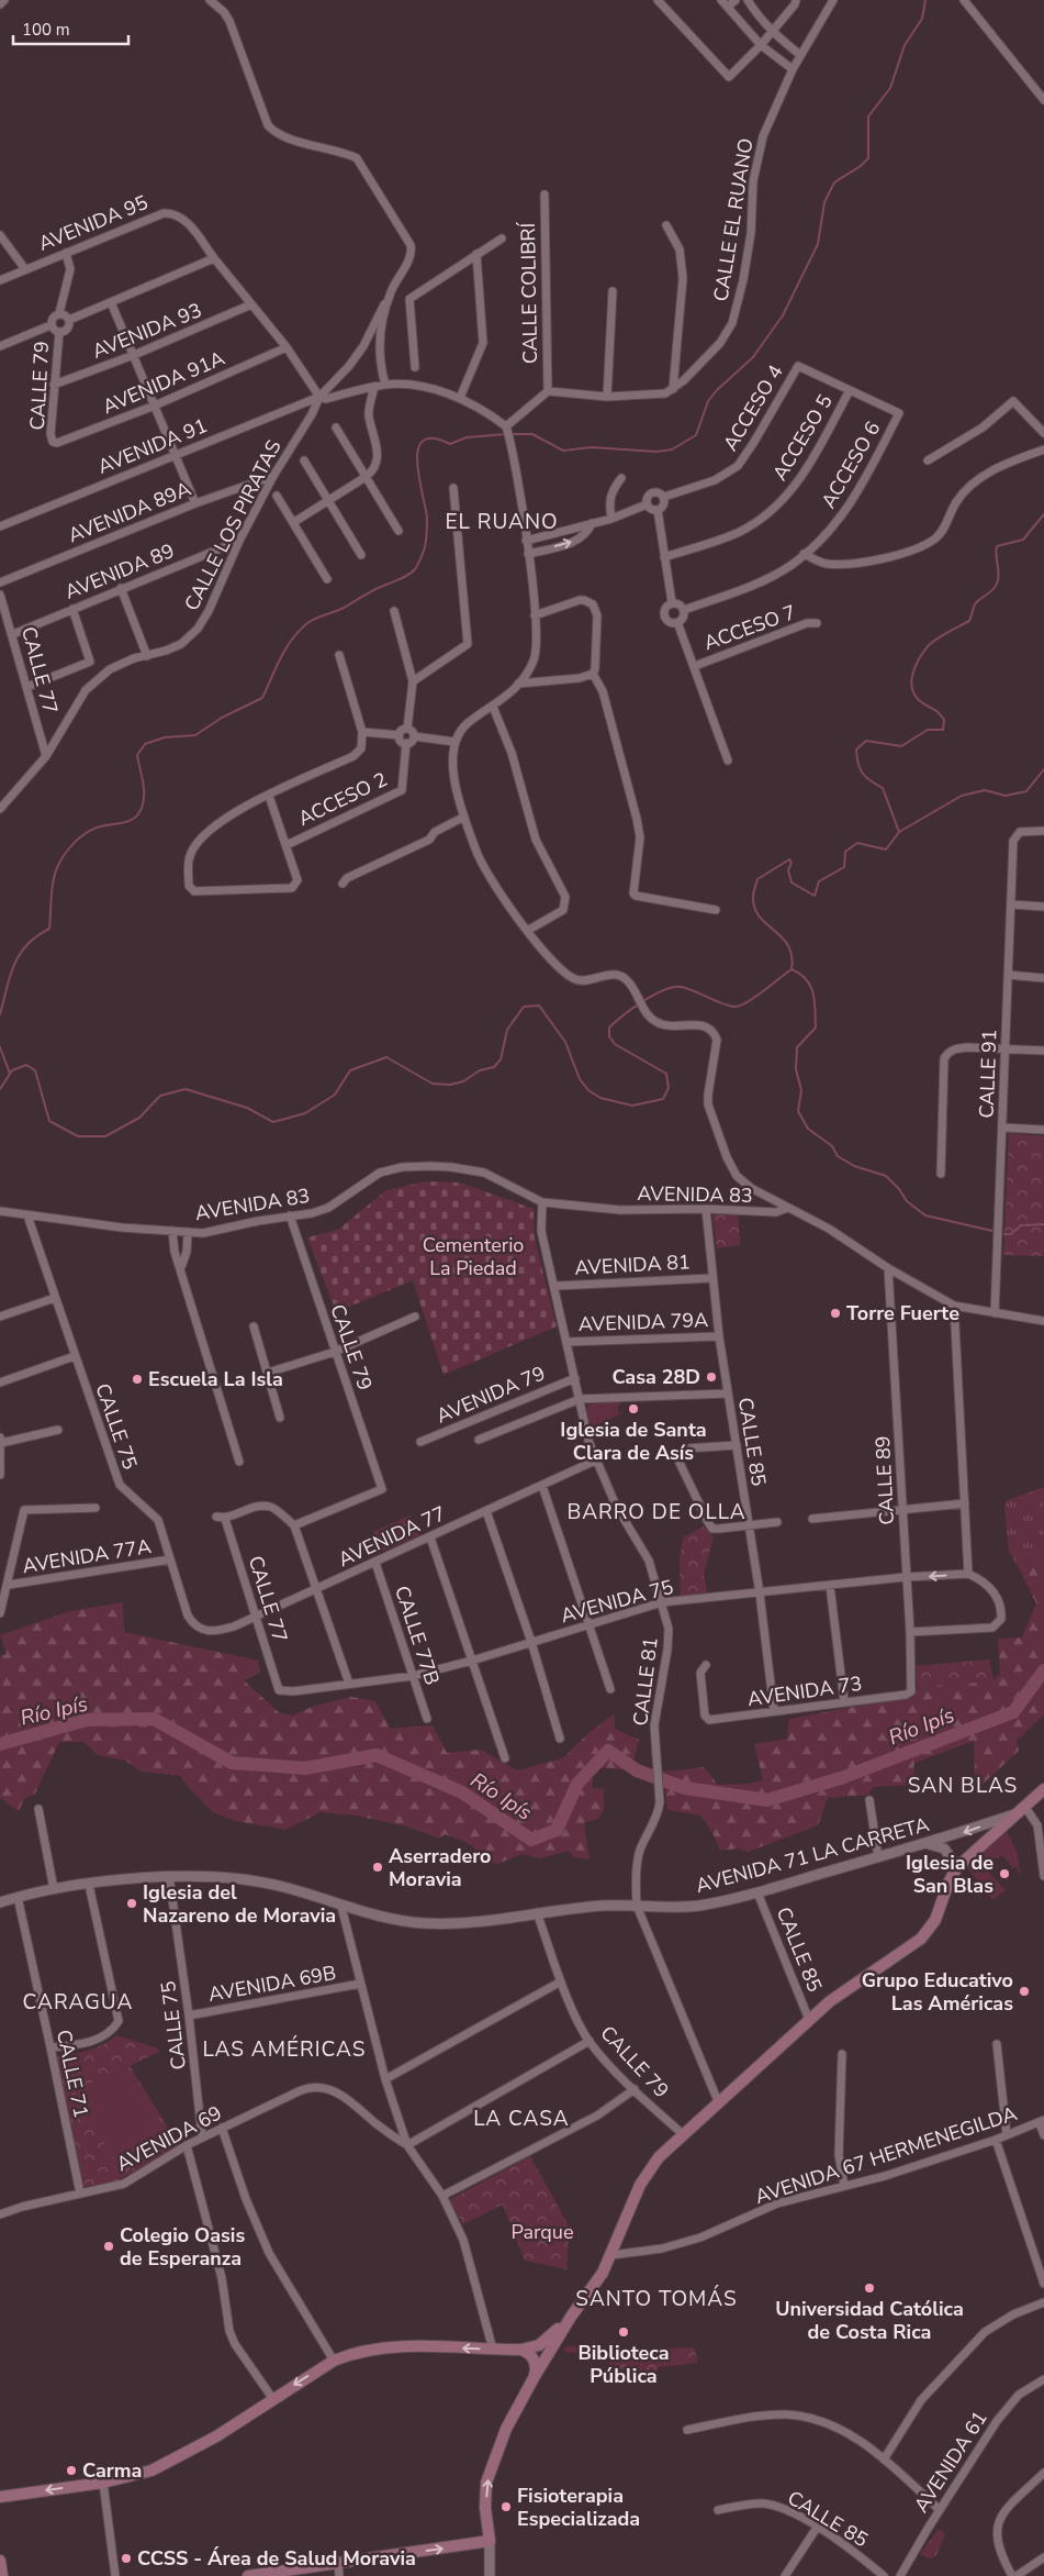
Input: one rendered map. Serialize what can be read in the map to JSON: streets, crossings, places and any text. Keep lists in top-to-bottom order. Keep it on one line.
{"streets":{"street":["CALLE EL RUANO","AVENIDA 95","CALLE COLIBRÍ","AVENIDA 93","AVENIDA 91A","CALLE 79","ACCESO 4","ACCESO 5","AVENIDA 91","ACCESO 6","AVENIDA 89A","CALLE LOS PIRATAS","AVENIDA 89","ACCESO 7","CALLE 77","ACCESO 2","CALLE 91","AVENIDA 83","AVENIDA 81","AVENIDA 79A","AVENIDA 79","CALLE 75","CALLE 85","CALLE 89","AVENIDA 77","AVENIDA 77A","AVENIDA 75","CALLE 77B","CALLE 81","AVENIDA 73","AVENIDA 71 LA CARRETA","AVENIDA 69B","CALLE 71","AVENIDA 69","AVENIDA 67 HERMENEGILDA","AVENIDA 61"]},"crossings":[["CALLE EL RUANO","CALLE COLIBRÍ"],["AVENIDA 93","CALLE 79"],["AVENIDA 91A","CALLE 79"],["CALLE 79","AVENIDA 83"],["CALLE 79","AVENIDA 71 LA CARRETA"],["ACCESO 4","ACCESO 5"],["ACCESO 4","ACCESO 6"],["AVENIDA 91","CALLE LOS PIRATAS"],["AVENIDA 89A","CALLE LOS PIRATAS"],["CALLE LOS PIRATAS","AVENIDA 89"],["CALLE LOS PIRATAS","CALLE 77"],["AVENIDA 89","CALLE 77"],["CALLE 77","AVENIDA 77"],["CALLE 77","AVENIDA 75"],["AVENIDA 83","CALLE 75"],["AVENIDA 83","CALLE 85"],["AVENIDA 83","CALLE 81"],["AVENIDA 81","CALLE 85"],["AVENIDA 81","CALLE 81"],["AVENIDA 79A","CALLE 85"],["AVENIDA 79A","CALLE 81"],["AVENIDA 79","CALLE 81"],["CALLE 75","AVENIDA 77"],["CALLE 75","AVENIDA 77A"],["CALLE 75","AVENIDA 71 LA CARRETA"],["CALLE 75","AVENIDA 69B"],["CALLE 75","AVENIDA 69"],["CALLE 85","AVENIDA 75"],["CALLE 85","AVENIDA 73"],["CALLE 85","AVENIDA 71 LA CARRETA"],["CALLE 89","AVENIDA 75"],["CALLE 89","AVENIDA 73"],["AVENIDA 77","CALLE 77B"],["AVENIDA 77","CALLE 81"],["AVENIDA 75","CALLE 77B"],["AVENIDA 75","CALLE 81"],["CALLE 81","AVENIDA 71 LA CARRETA"],["AVENIDA 71 LA CARRETA","CALLE 71"],["CALLE 71","AVENIDA 69"]],"districts":["EL RUANO","BARRO DE OLLA","SAN BLAS","CARAGUA","LAS AMÉRICAS","LA CASA","SANTO TOMÁS"],"water":["Río Ipís"],"parks":["Cementerio La Piedad","Parque"],"places":["Torre Fuerte","Casa 28D","Escuela La Isla","Iglesia de Santa Clara de Asís","Aserradero Moravia","Iglesia de San Blas","Iglesia del Nazareno de Moravia","Grupo Educativo Las Américas","Colegio Oasis de Esperanza","Universidad Católica de Costa Rica","Biblioteca Pública","Carma","Fisioterapia Especializada","CCSS - Área de Salud Moravia"],"scale_bar":"100 m"}
